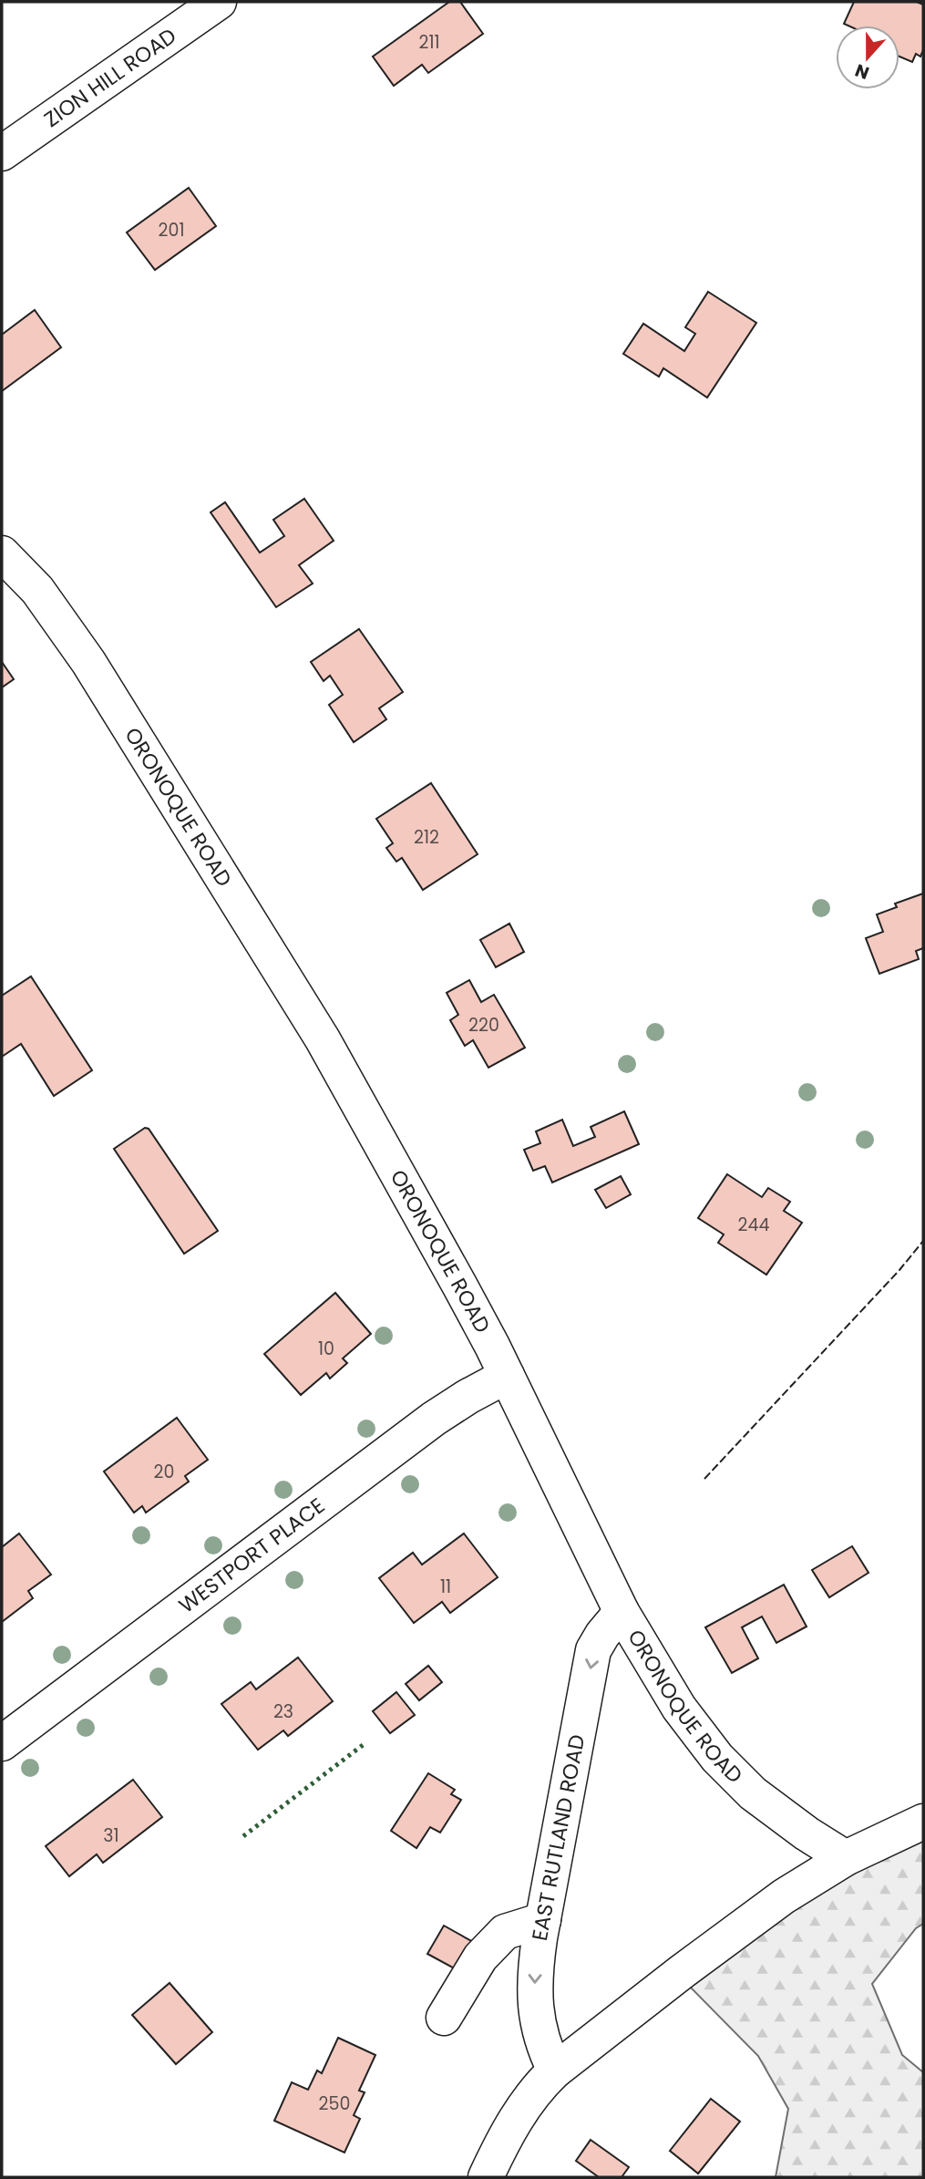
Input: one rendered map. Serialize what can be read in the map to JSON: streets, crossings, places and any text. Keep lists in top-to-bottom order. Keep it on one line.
{"streets":{"street":["ZION HILL ROAD","ORONOQUE ROAD","WESTPORT PLACE","EAST RUTLAND ROAD"]},"crossings":[["ORONOQUE ROAD","WESTPORT PLACE"],["ORONOQUE ROAD","EAST RUTLAND ROAD"]],"one_way":["EAST RUTLAND ROAD"],"house_numbers":["211","201","212","220","244","10","20","11","23","31","250"],"north":"bottom"}
